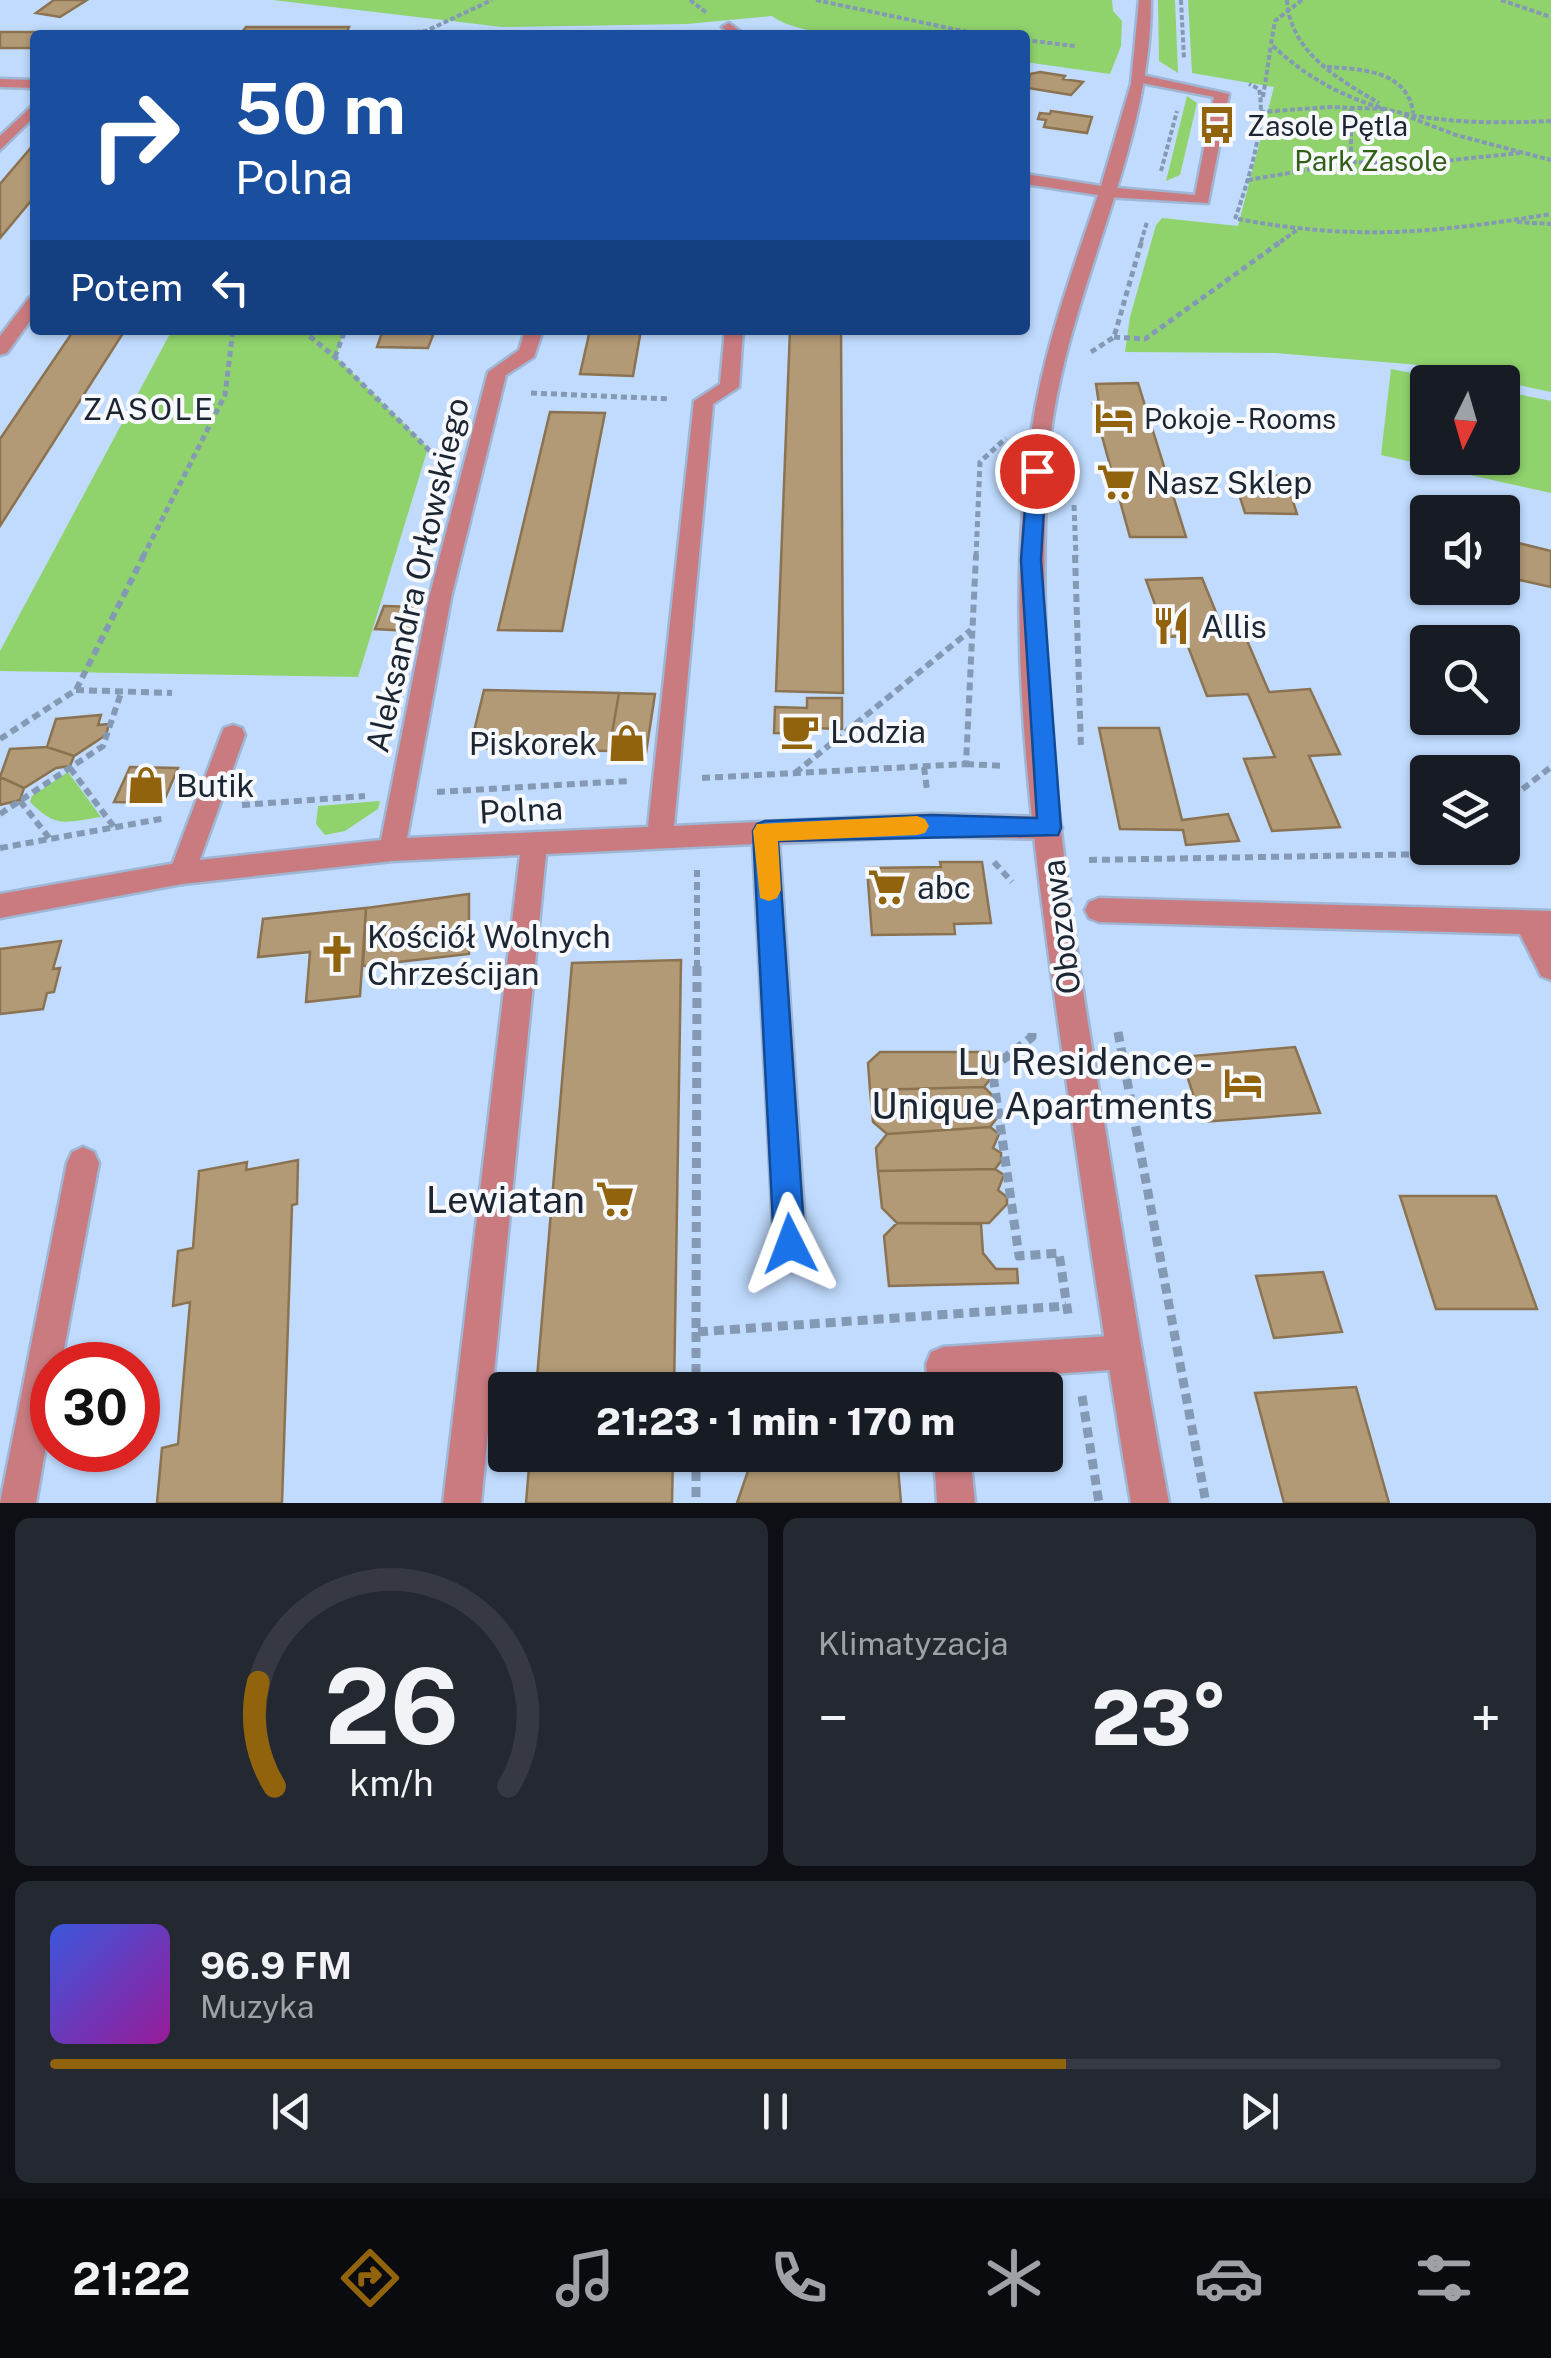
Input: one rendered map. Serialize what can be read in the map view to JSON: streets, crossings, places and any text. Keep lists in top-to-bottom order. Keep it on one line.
{"streets":{"street":["Aleksandra Orłowskiego","Polna","Obozowa"]},"crossings":[["Aleksandra Orłowskiego","Polna"],["Polna","Obozowa"]],"districts":["ZASOLE"],"parks":["Park Zasole"],"places":{"bus stop":["Zasole Pętla"],"hotel":["Pokoje - Rooms","Lu Residence - Unique Apartments"],"supermarket":["Nasz Sklep","abc","Lewiatan"],"restaurant":["Allis"],"cafe":["Lodzia"],"shop":["Piskorek","Butik"],"church":["Kościół Wolnych Chrześcijan"]},"north":"bottom","page":{"turn":["50 m","Polna"],"then":"Potem","limit":"30","trip":"21:23 · 1 min · 170 m","tile":"Klimatyzacja","heat":["−","23°","+"],"song":["96.9 FM","Muzyka"],"tabs":"21:22","gauge":["26","km/h"]}}
